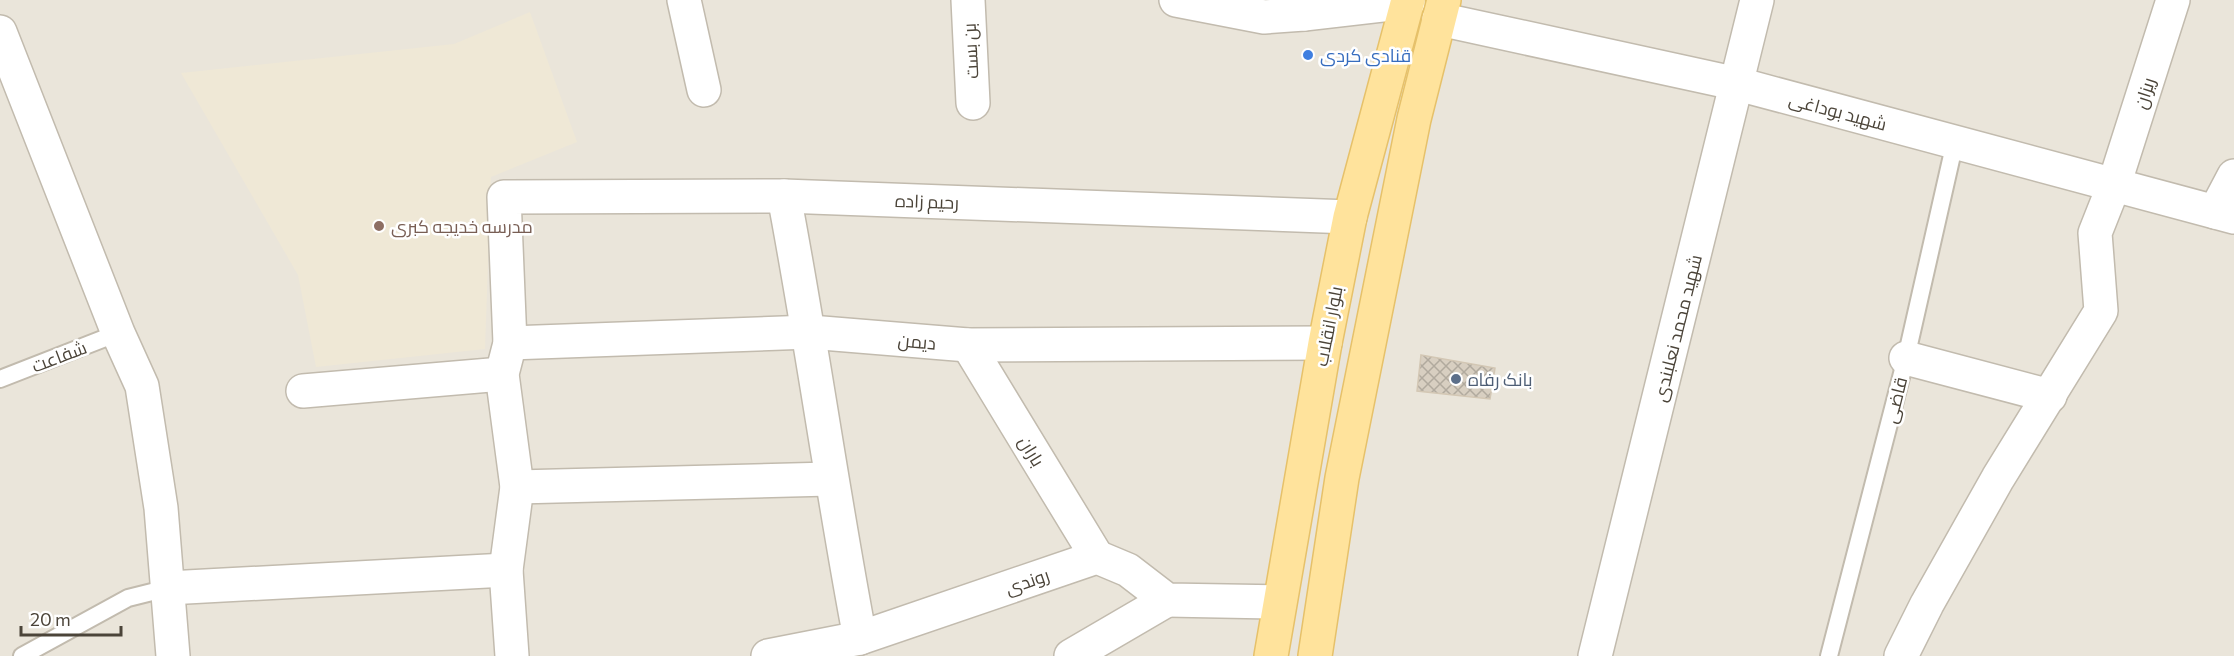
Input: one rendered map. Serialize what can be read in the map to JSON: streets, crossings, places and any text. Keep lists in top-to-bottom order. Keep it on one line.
{"streets":{"main road":["بلوار انقلاب"],"street":["بن بست","ریزان","شهید بوداغی","رحیم زاده","شهید محمد نعلبندی","دیمن","باران","روندی"],"lane":["شفاعت","قاضی"]},"crossings":[["ریزان","شهید بوداغی"],["شهید بوداغی","شهید محمد نعلبندی"],["شهید بوداغی","قاضی"],["رحیم زاده","بلوار انقلاب"],["رحیم زاده","دیمن"],["بلوار انقلاب","دیمن"],["دیمن","باران"],["باران","روندی"]],"places":["قنادی کردی","مدرسه خدیجه کبری","بانک رفاه"],"scale_bar":"20 m"}
